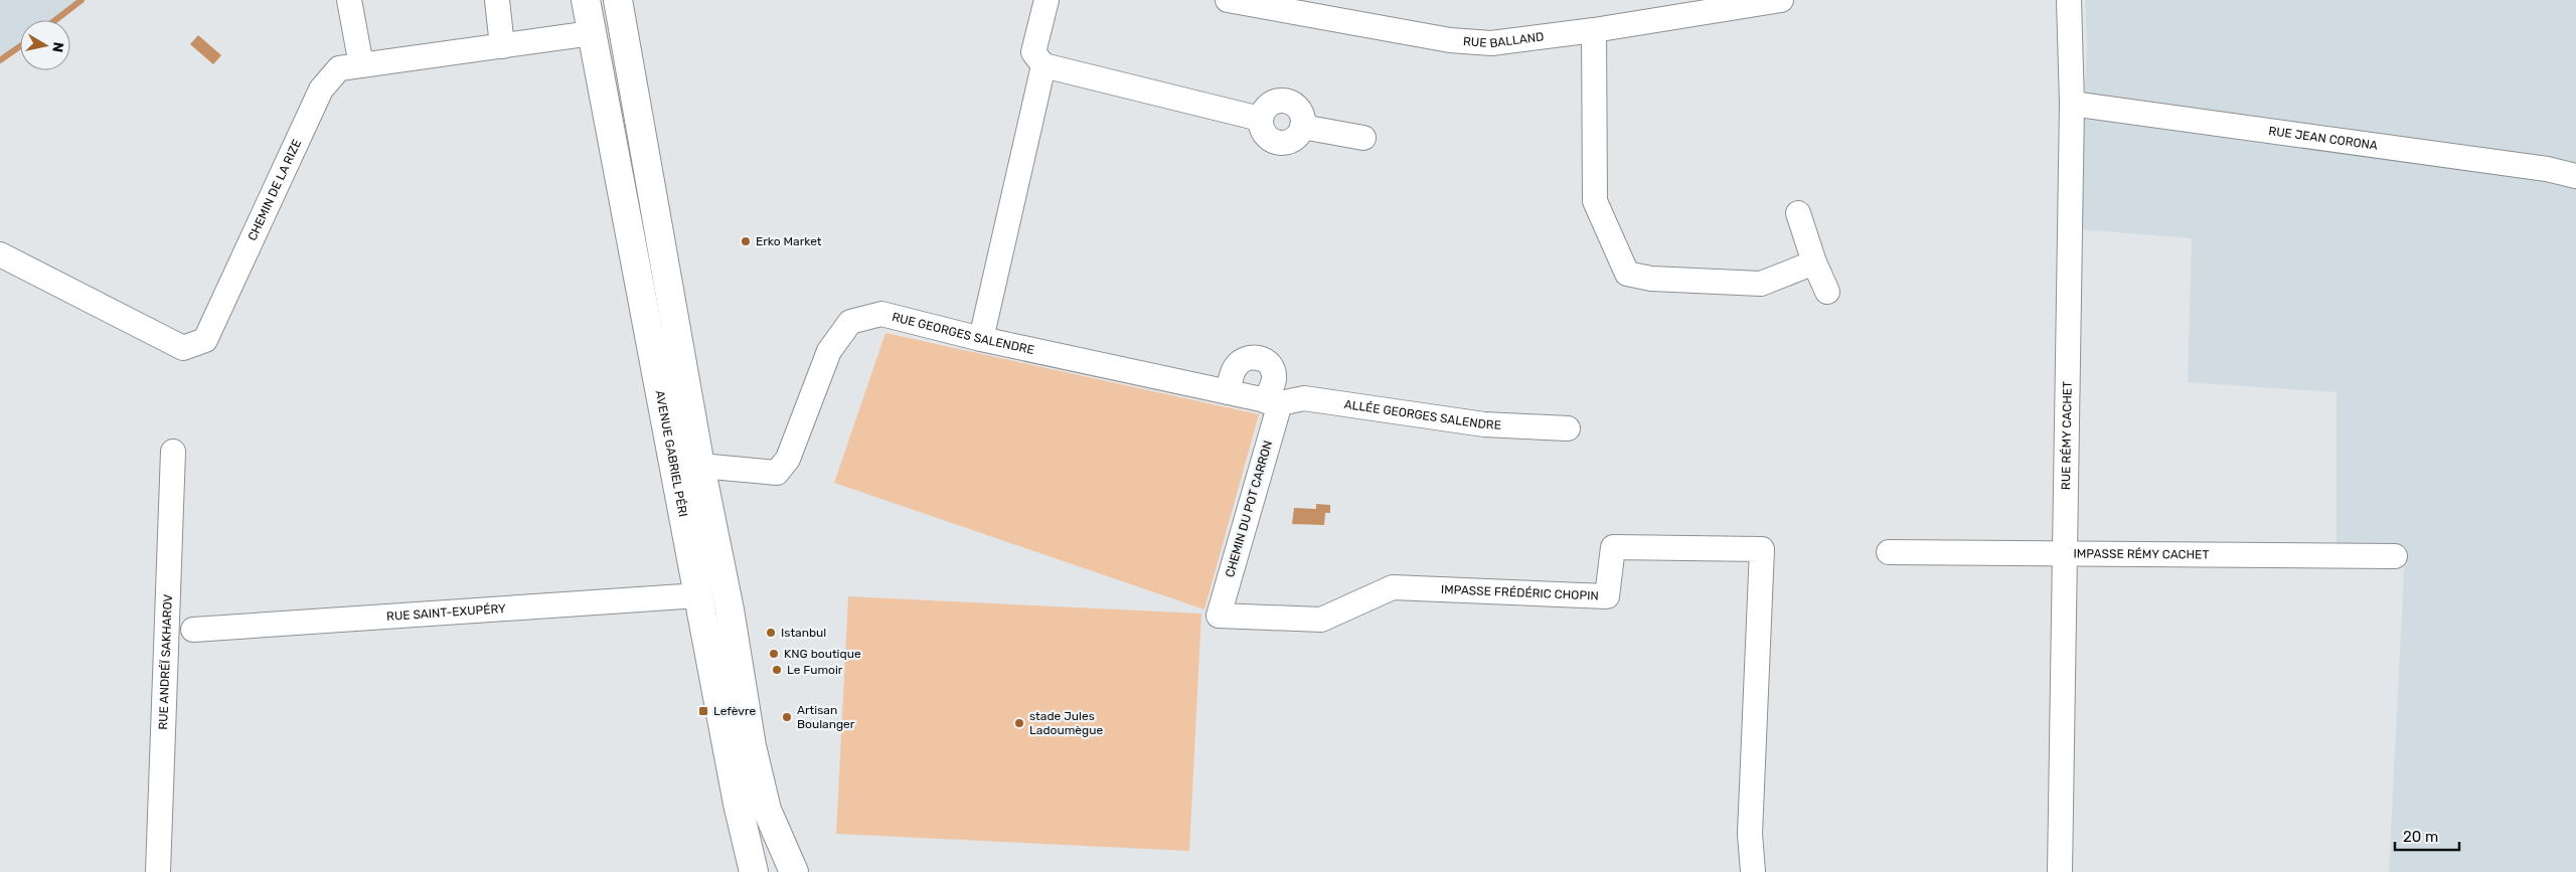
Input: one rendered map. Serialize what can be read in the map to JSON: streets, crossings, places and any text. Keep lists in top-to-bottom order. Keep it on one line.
{"streets":{"main road":["AVENUE GABRIEL PÉRI"],"street":["RUE BALLAND","RUE JEAN CORONA","CHEMIN DE LA RIZE","RUE GEORGES SALENDRE","ALLÉE GEORGES SALENDRE","RUE RÉMY CACHET","CHEMIN DU POT CARRON","IMPASSE RÉMY CACHET","IMPASSE FRÉDÉRIC CHOPIN","RUE SAINT-EXUPÉRY","RUE ANDRÉÏ SAKHAROV"]},"crossings":[["RUE JEAN CORONA","RUE RÉMY CACHET"],["CHEMIN DE LA RIZE","AVENUE GABRIEL PÉRI"],["RUE GEORGES SALENDRE","ALLÉE GEORGES SALENDRE"],["RUE GEORGES SALENDRE","CHEMIN DU POT CARRON"],["ALLÉE GEORGES SALENDRE","CHEMIN DU POT CARRON"],["RUE RÉMY CACHET","IMPASSE RÉMY CACHET"],["AVENUE GABRIEL PÉRI","RUE SAINT-EXUPÉRY"],["CHEMIN DU POT CARRON","IMPASSE FRÉDÉRIC CHOPIN"]],"places":{"other":["Erko Market","Istanbul","KNG boutique","Le Fumoir","Artisan Boulanger","stade Jules Ladoumègue"],"transit":["Lefèvre"]},"scale_bar":"20 m","north":"right"}
